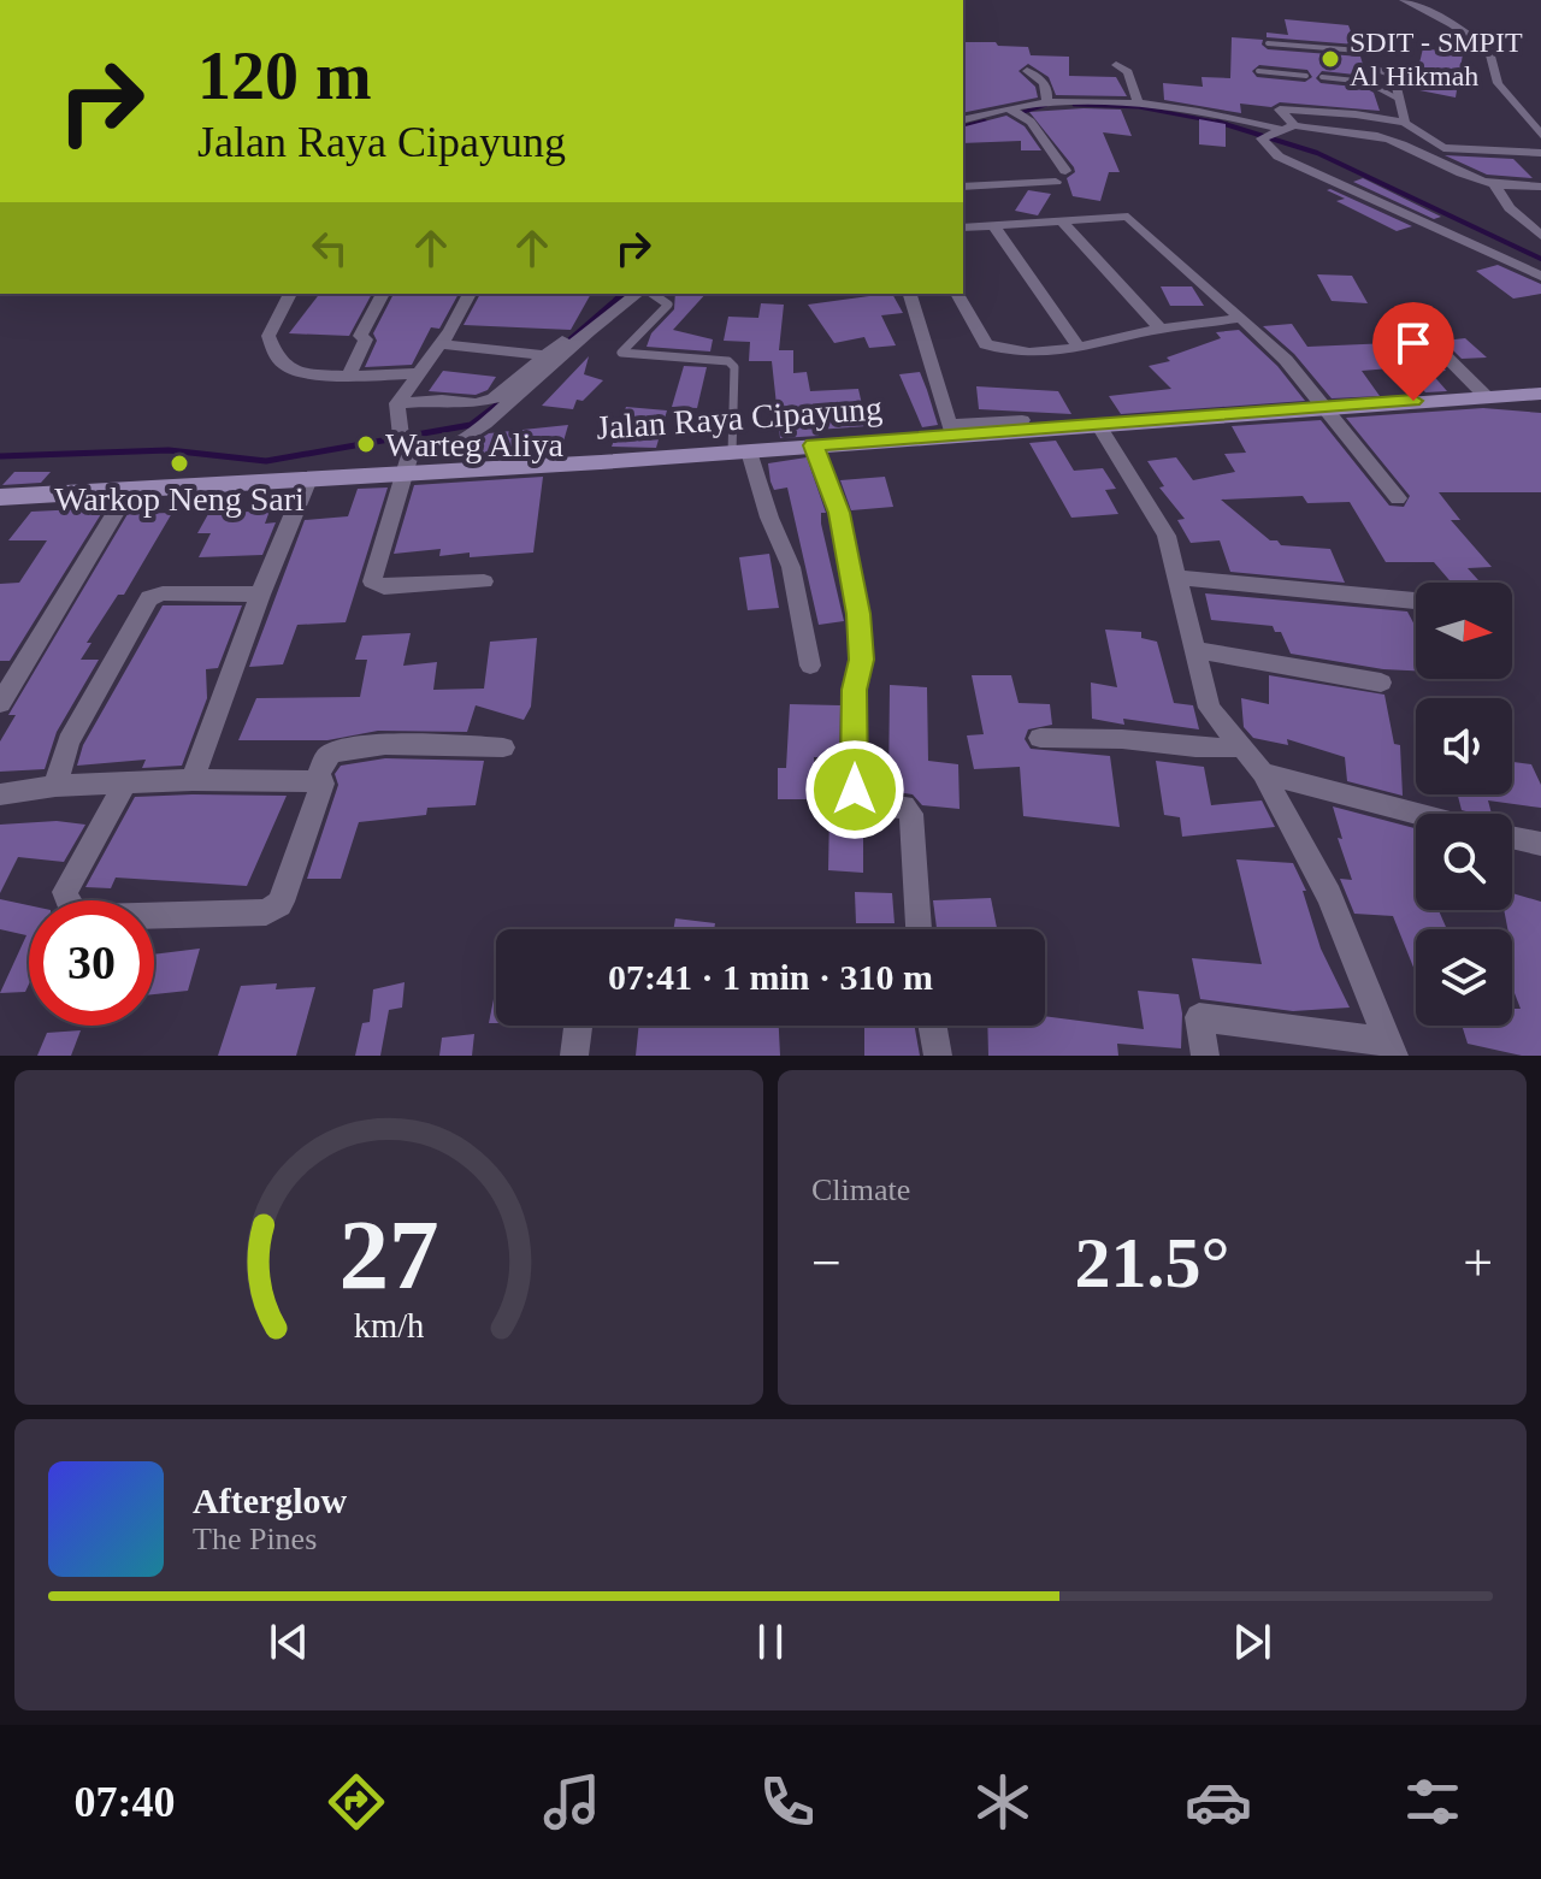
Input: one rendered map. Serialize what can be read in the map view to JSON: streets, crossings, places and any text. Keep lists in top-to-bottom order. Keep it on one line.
{"streets":{"main road":["Jalan Raya Cipayung"]},"places":["SDIT - SMPIT Al Hikmah","Warteg Aliya","Warkop Neng Sari"],"north":"right","page":{"turn":["120 m","Jalan Raya Cipayung"],"limit":"30","trip":"07:41 · 1 min · 310 m","tile":"Climate","heat":["−","21.5°","+"],"song":["Afterglow","The Pines"],"tabs":"07:40","gauge":["27","km/h"]}}
